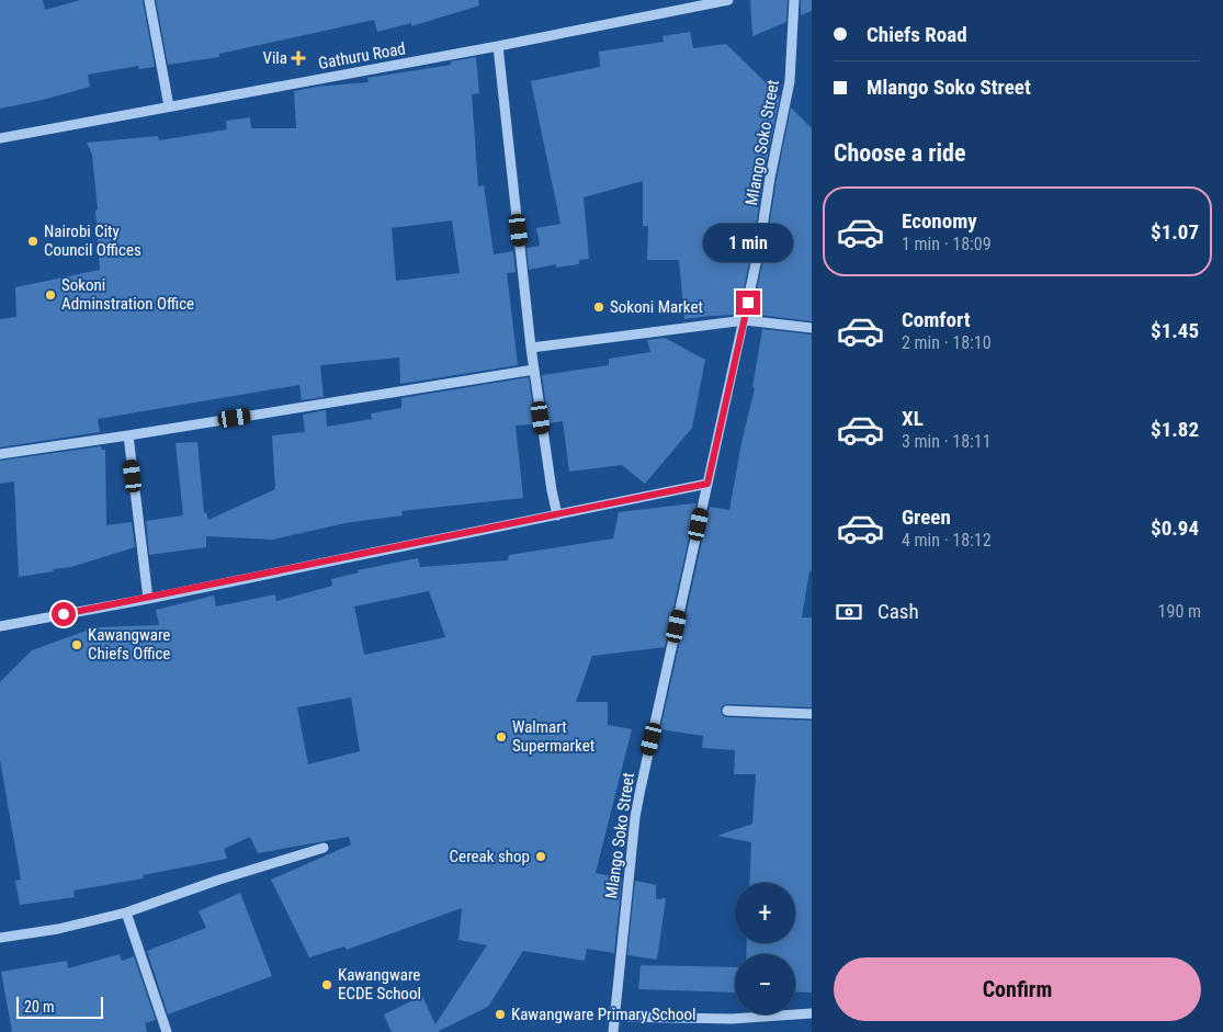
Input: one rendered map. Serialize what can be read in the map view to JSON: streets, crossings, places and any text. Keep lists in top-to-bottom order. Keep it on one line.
{"streets":{"street":["Gathuru Road","Mlango Soko Street"]},"places":{"health":["Vila"],"other":["Nairobi City Council Offices","Sokoni Adminstration Office","Sokoni Market","Kawangware Chiefs Office","Walmart Supermarket","Cereak shop","Kawangware ECDE School","Kawangware Primary School"]},"scale_bar":"20 m","page":{"banner":["Chiefs Road","Mlango Soko Street"],"heading":"Choose a ride","list":[{"name":"Economy","note":"1 min · 18:09","value":"$1.07"},{"name":"Comfort","note":"2 min · 18:10","value":"$1.45"},{"name":"XL","note":"3 min · 18:11","value":"$1.82"},{"name":"Green","note":"4 min · 18:12","value":"$0.94"}],"bubble":"1 min","pay":["Cash","190 m"],"map_buttons":["+","−"],"buttons":"Confirm","scale":"20 m"}}
